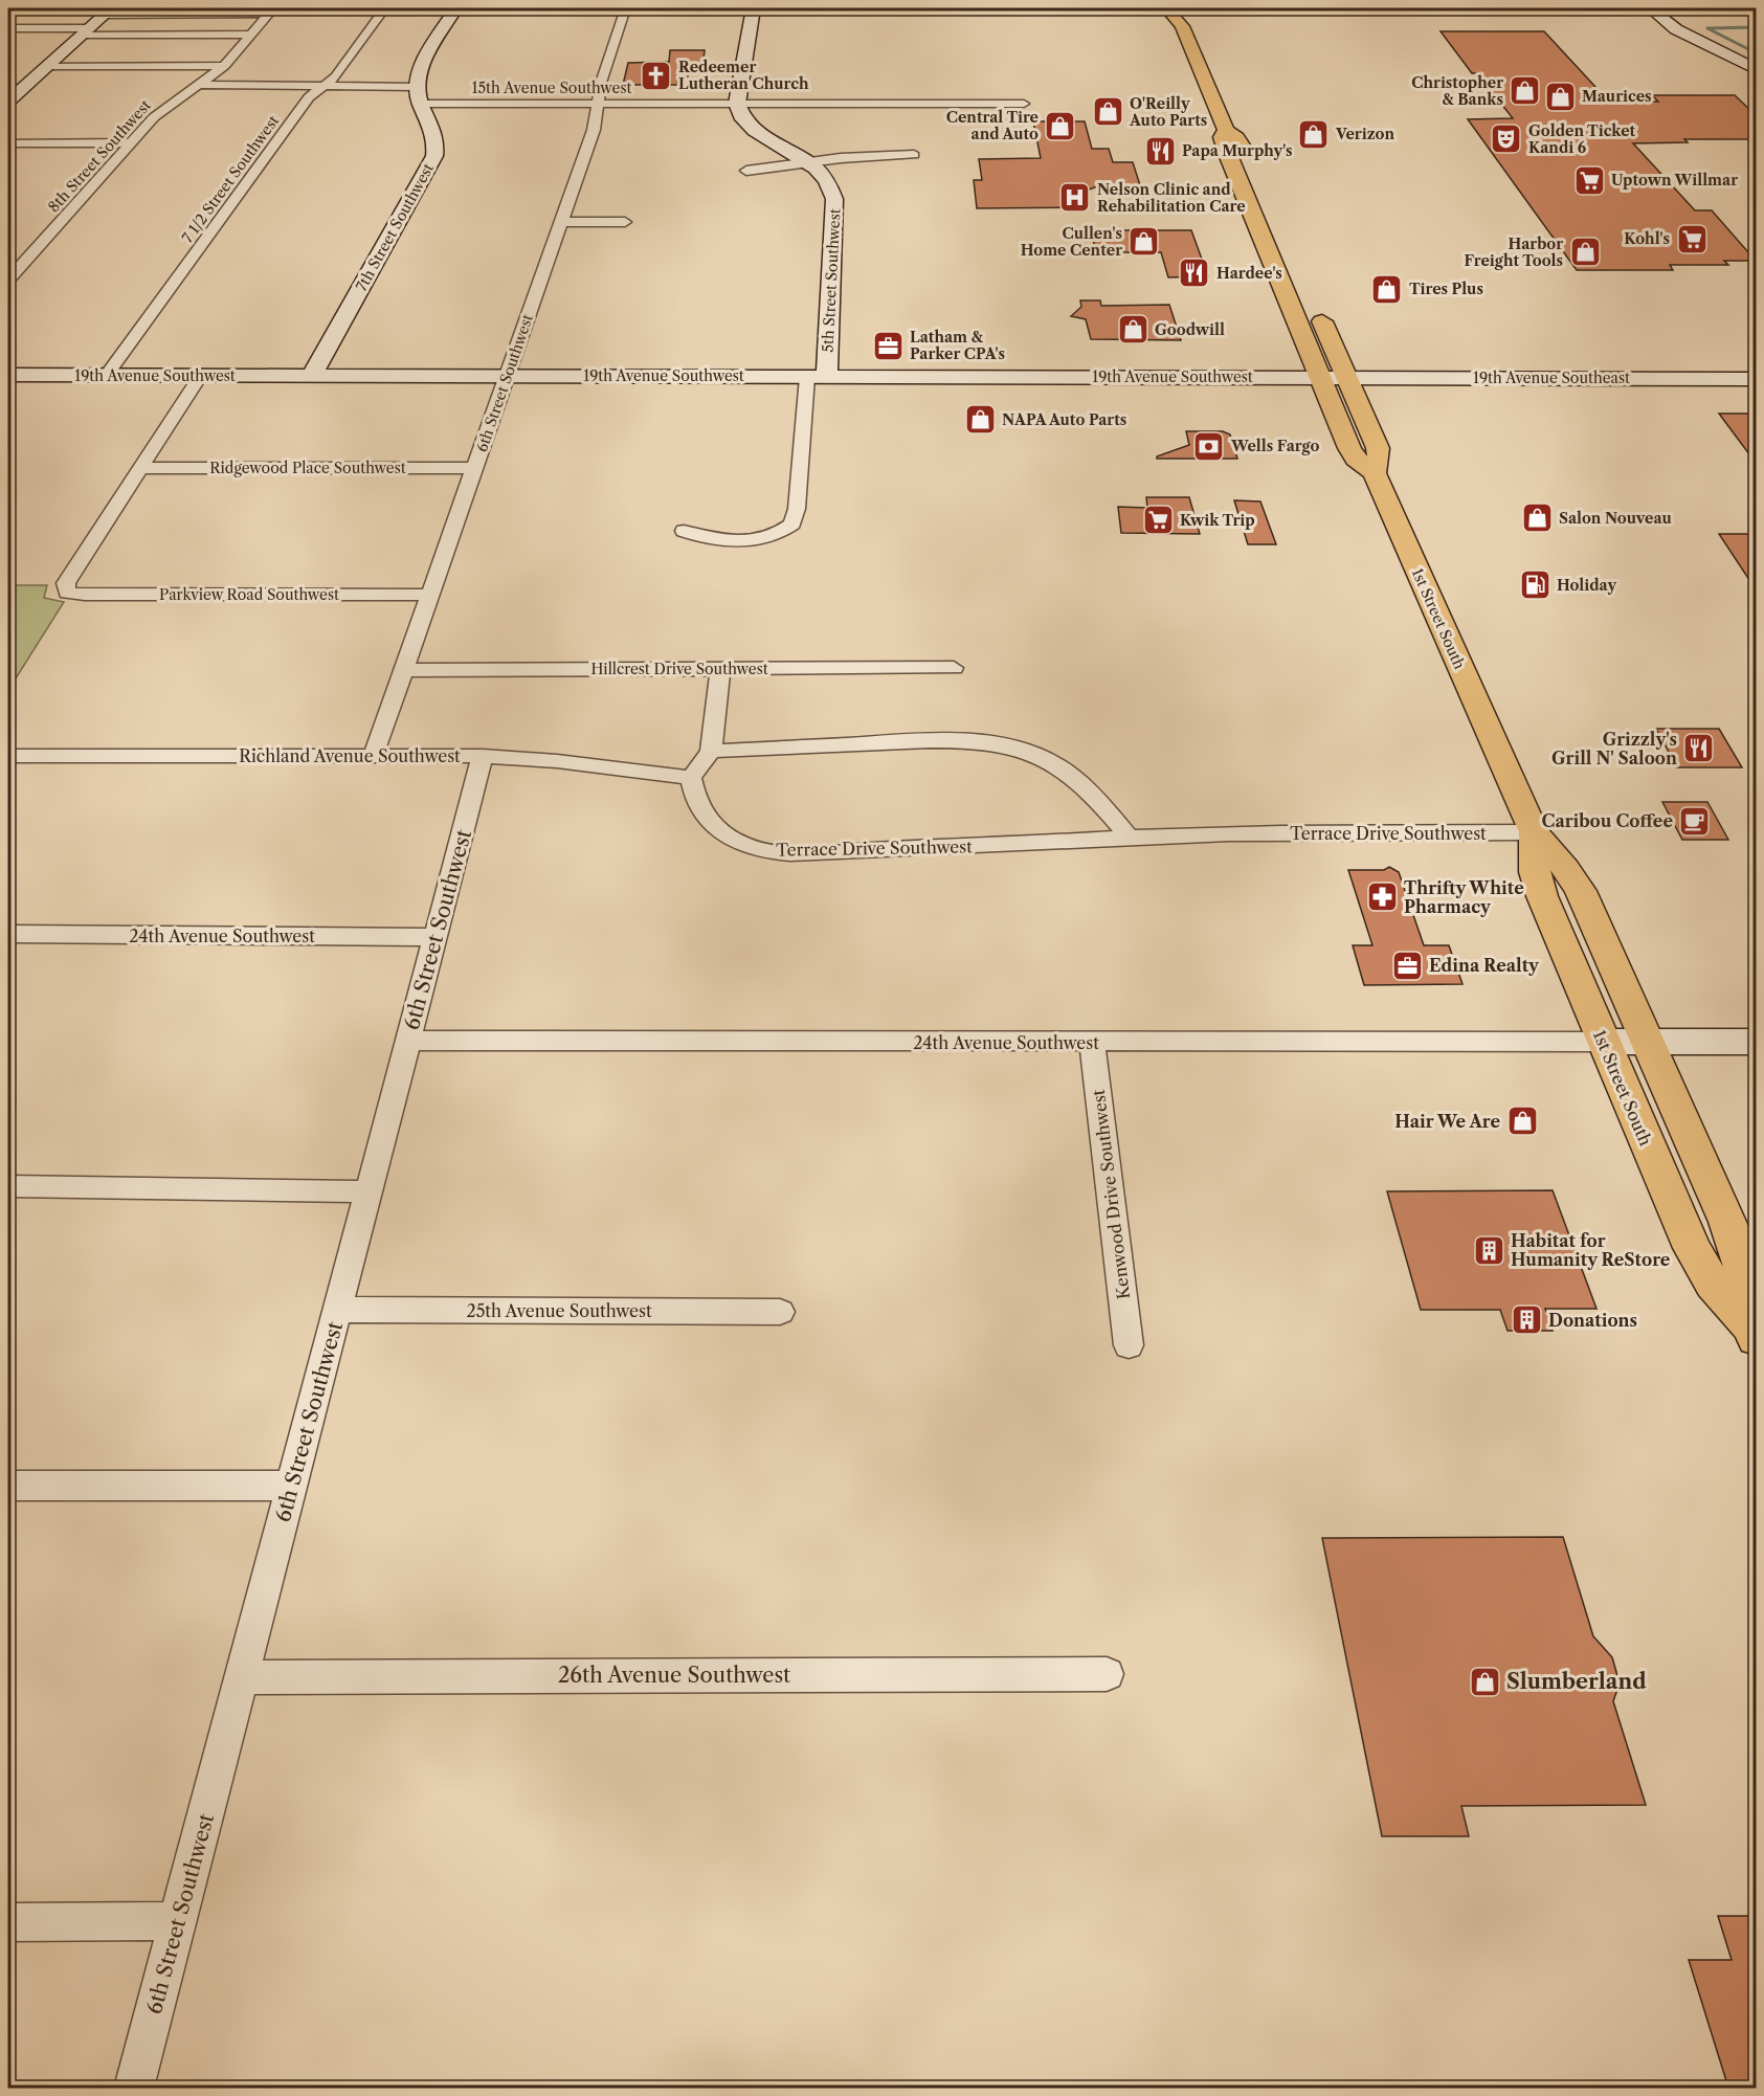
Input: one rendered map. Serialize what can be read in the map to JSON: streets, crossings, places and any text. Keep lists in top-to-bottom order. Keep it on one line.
{"streets":{"main road":["1st Street South"],"street":["15th Avenue Southwest","8th Street Southwest","7 1/2 Street Southwest","7th Street Southwest","5th Street Southwest","19th Avenue Southwest","19th Avenue Southeast","6th Street Southwest","Ridgewood Place Southwest","Parkview Road Southwest","Hillcrest Drive Southwest","Richland Avenue Southwest","Terrace Drive Southwest","24th Avenue Southwest","Kenwood Drive Southwest","25th Avenue Southwest","26th Avenue Southwest"]},"crossings":[["15th Avenue Southwest","8th Street Southwest"],["15th Avenue Southwest","7 1/2 Street Southwest"],["15th Avenue Southwest","7th Street Southwest"],["15th Avenue Southwest","5th Street Southwest"],["15th Avenue Southwest","6th Street Southwest"],["7 1/2 Street Southwest","19th Avenue Southwest"],["7th Street Southwest","19th Avenue Southwest"],["5th Street Southwest","19th Avenue Southwest"],["19th Avenue Southwest","19th Avenue Southeast"],["19th Avenue Southwest","6th Street Southwest"],["19th Avenue Southwest","1st Street South"],["19th Avenue Southeast","1st Street South"],["6th Street Southwest","Ridgewood Place Southwest"],["6th Street Southwest","Parkview Road Southwest"],["6th Street Southwest","Hillcrest Drive Southwest"],["6th Street Southwest","Richland Avenue Southwest"],["6th Street Southwest","24th Avenue Southwest"],["6th Street Southwest","25th Avenue Southwest"],["6th Street Southwest","26th Avenue Southwest"],["Ridgewood Place Southwest","Parkview Road Southwest"],["1st Street South","Terrace Drive Southwest"],["1st Street South","24th Avenue Southwest"],["Richland Avenue Southwest","Terrace Drive Southwest"],["24th Avenue Southwest","Kenwood Drive Southwest"]],"places":{"church":["Redeemer Lutheran Church"],"shop":["Christopher & Banks","Maurices","O'Reilly Auto Parts","Central Tire and Auto","Verizon","Cullen's Home Center","Harbor Freight Tools","Tires Plus","Goodwill","NAPA Auto Parts","Salon Nouveau","Hair We Are","Slumberland"],"theatre":["Golden Ticket Kandi 6"],"restaurant":["Papa Murphy's","Hardee's","Grizzly's Grill N' Saloon"],"supermarket":["Uptown Willmar","Kohl's","Kwik Trip"],"hospital":["Nelson Clinic and Rehabilitation Care"],"office":["Latham & Parker CPA's","Edina Realty"],"bank":["Wells Fargo"],"fuel station":["Holiday"],"cafe":["Caribou Coffee"],"pharmacy":["Thrifty White Pharmacy"],"building":["Habitat for Humanity ReStore","Donations"]}}
